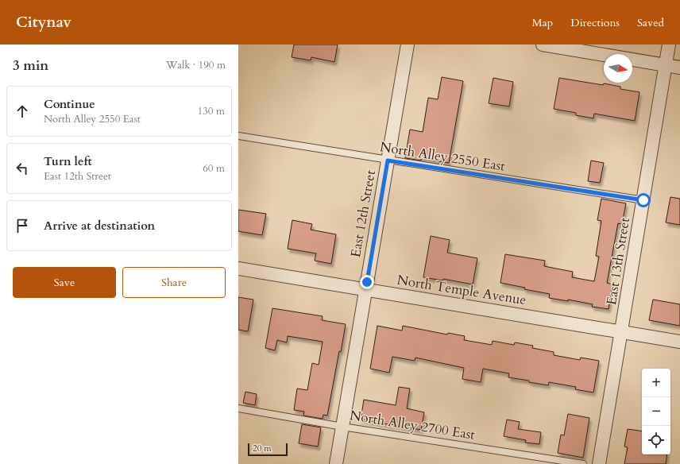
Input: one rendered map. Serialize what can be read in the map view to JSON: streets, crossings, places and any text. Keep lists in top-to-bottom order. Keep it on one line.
{"streets":{"street":["East 12th Street","East 13th Street","North Temple Avenue"],"lane":["North Alley 2550 East","North Alley 2700 East"]},"crossings":[["North Alley 2550 East","East 12th Street"],["North Alley 2550 East","East 13th Street"],["East 12th Street","North Temple Avenue"],["East 12th Street","North Alley 2700 East"],["East 13th Street","North Temple Avenue"]],"scale_bar":"20 m","north":"right","page":{"header":"Citynav","nav":["Map","Directions","Saved"],"heading":["3 min","Walk · 190 m"],"list":[["Continue","North Alley 2550 East","130 m"],["Turn left","East 12th Street","60 m"],"Arrive at destination"],"buttons":["Save","Share"],"map_buttons":["+","−"],"scale":"20 m"}}
